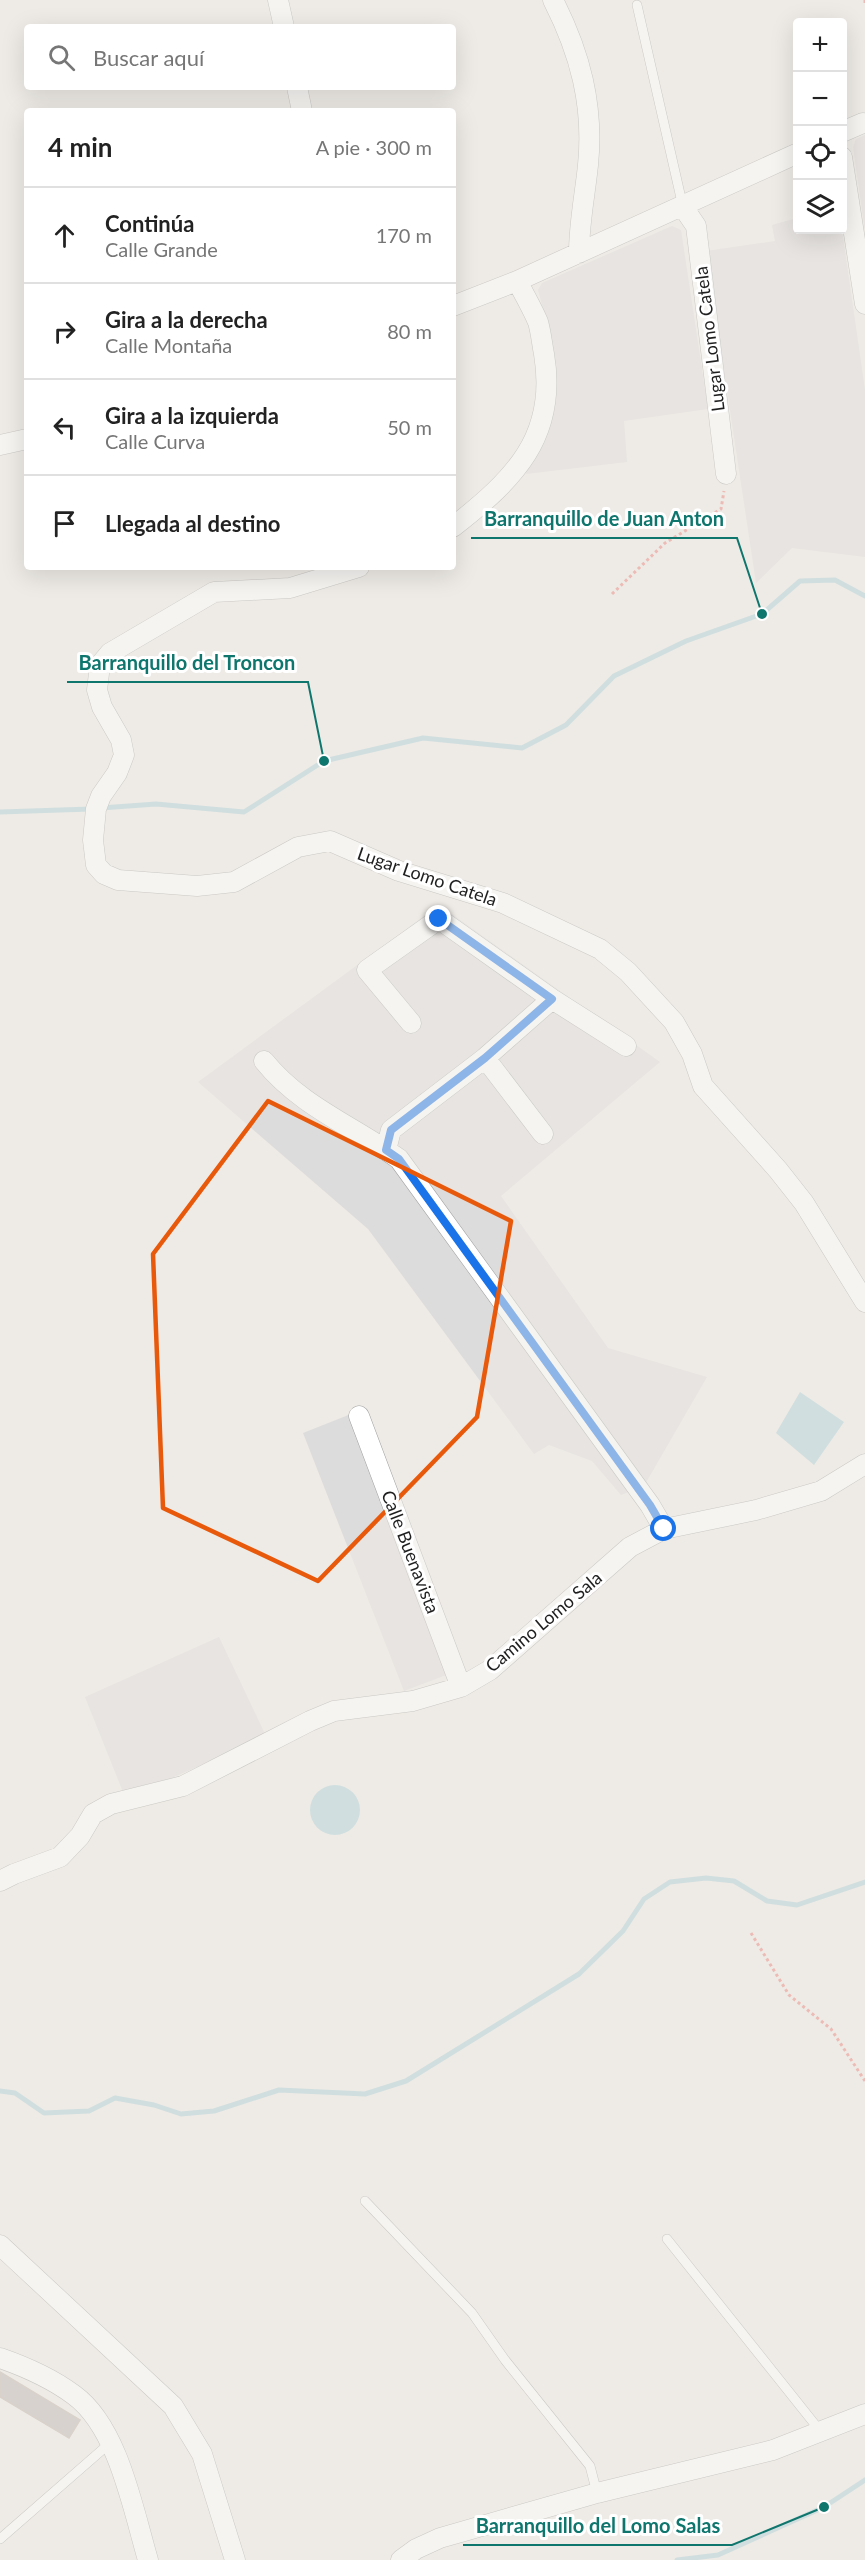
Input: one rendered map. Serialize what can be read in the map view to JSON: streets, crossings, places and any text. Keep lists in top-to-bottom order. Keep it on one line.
{"streets":{"street":["Lugar Lomo Catela","Calle Buenavista","Camino Lomo Sala"]},"crossings":[["Calle Buenavista","Camino Lomo Sala"]],"places":["Barranquillo de Juan Anton","Barranquillo del Troncon","Barranquillo del Lomo Salas"],"page":{"map_buttons":["+","−"],"search":"Buscar aquí","heading":["4 min","A pie · 300 m"],"list":[["Continúa","Calle Grande","170 m"],["Gira a la derecha","Calle Montaña","80 m"],["Gira a la izquierda","Calle Curva","50 m"],"Llegada al destino"]}}
